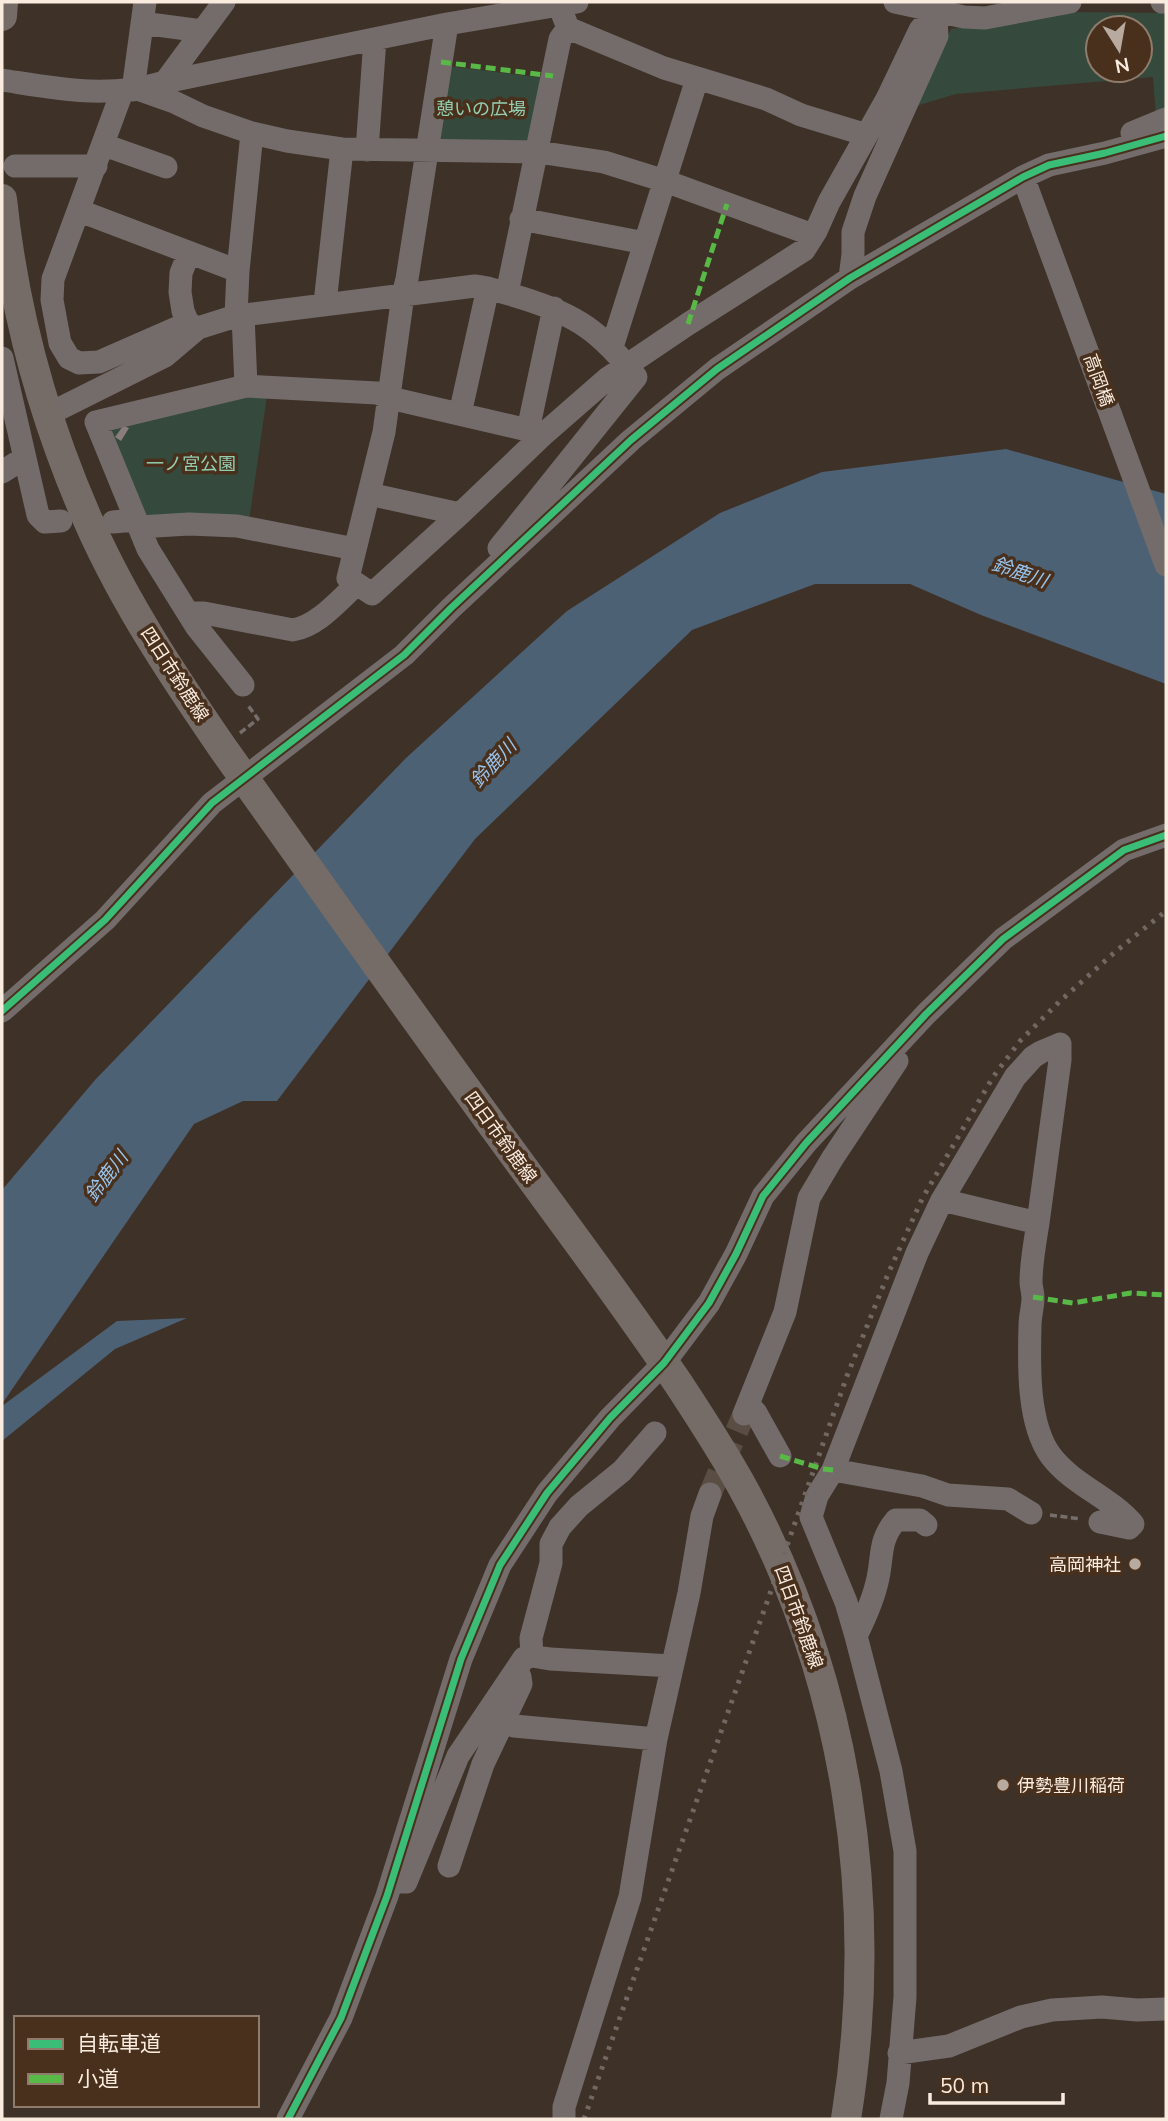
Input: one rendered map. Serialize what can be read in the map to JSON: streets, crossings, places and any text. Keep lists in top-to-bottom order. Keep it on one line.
{"streets":{"main road":["四日市鈴鹿線"],"street":["高岡橋"]},"water":["鈴鹿川"],"parks":["憩いの広場","一ノ宮公園"],"places":["高岡神社","伊勢豊川稲荷"],"legend":["自転車道","小道"],"scale_bar":"50 m","north":"bottom"}
